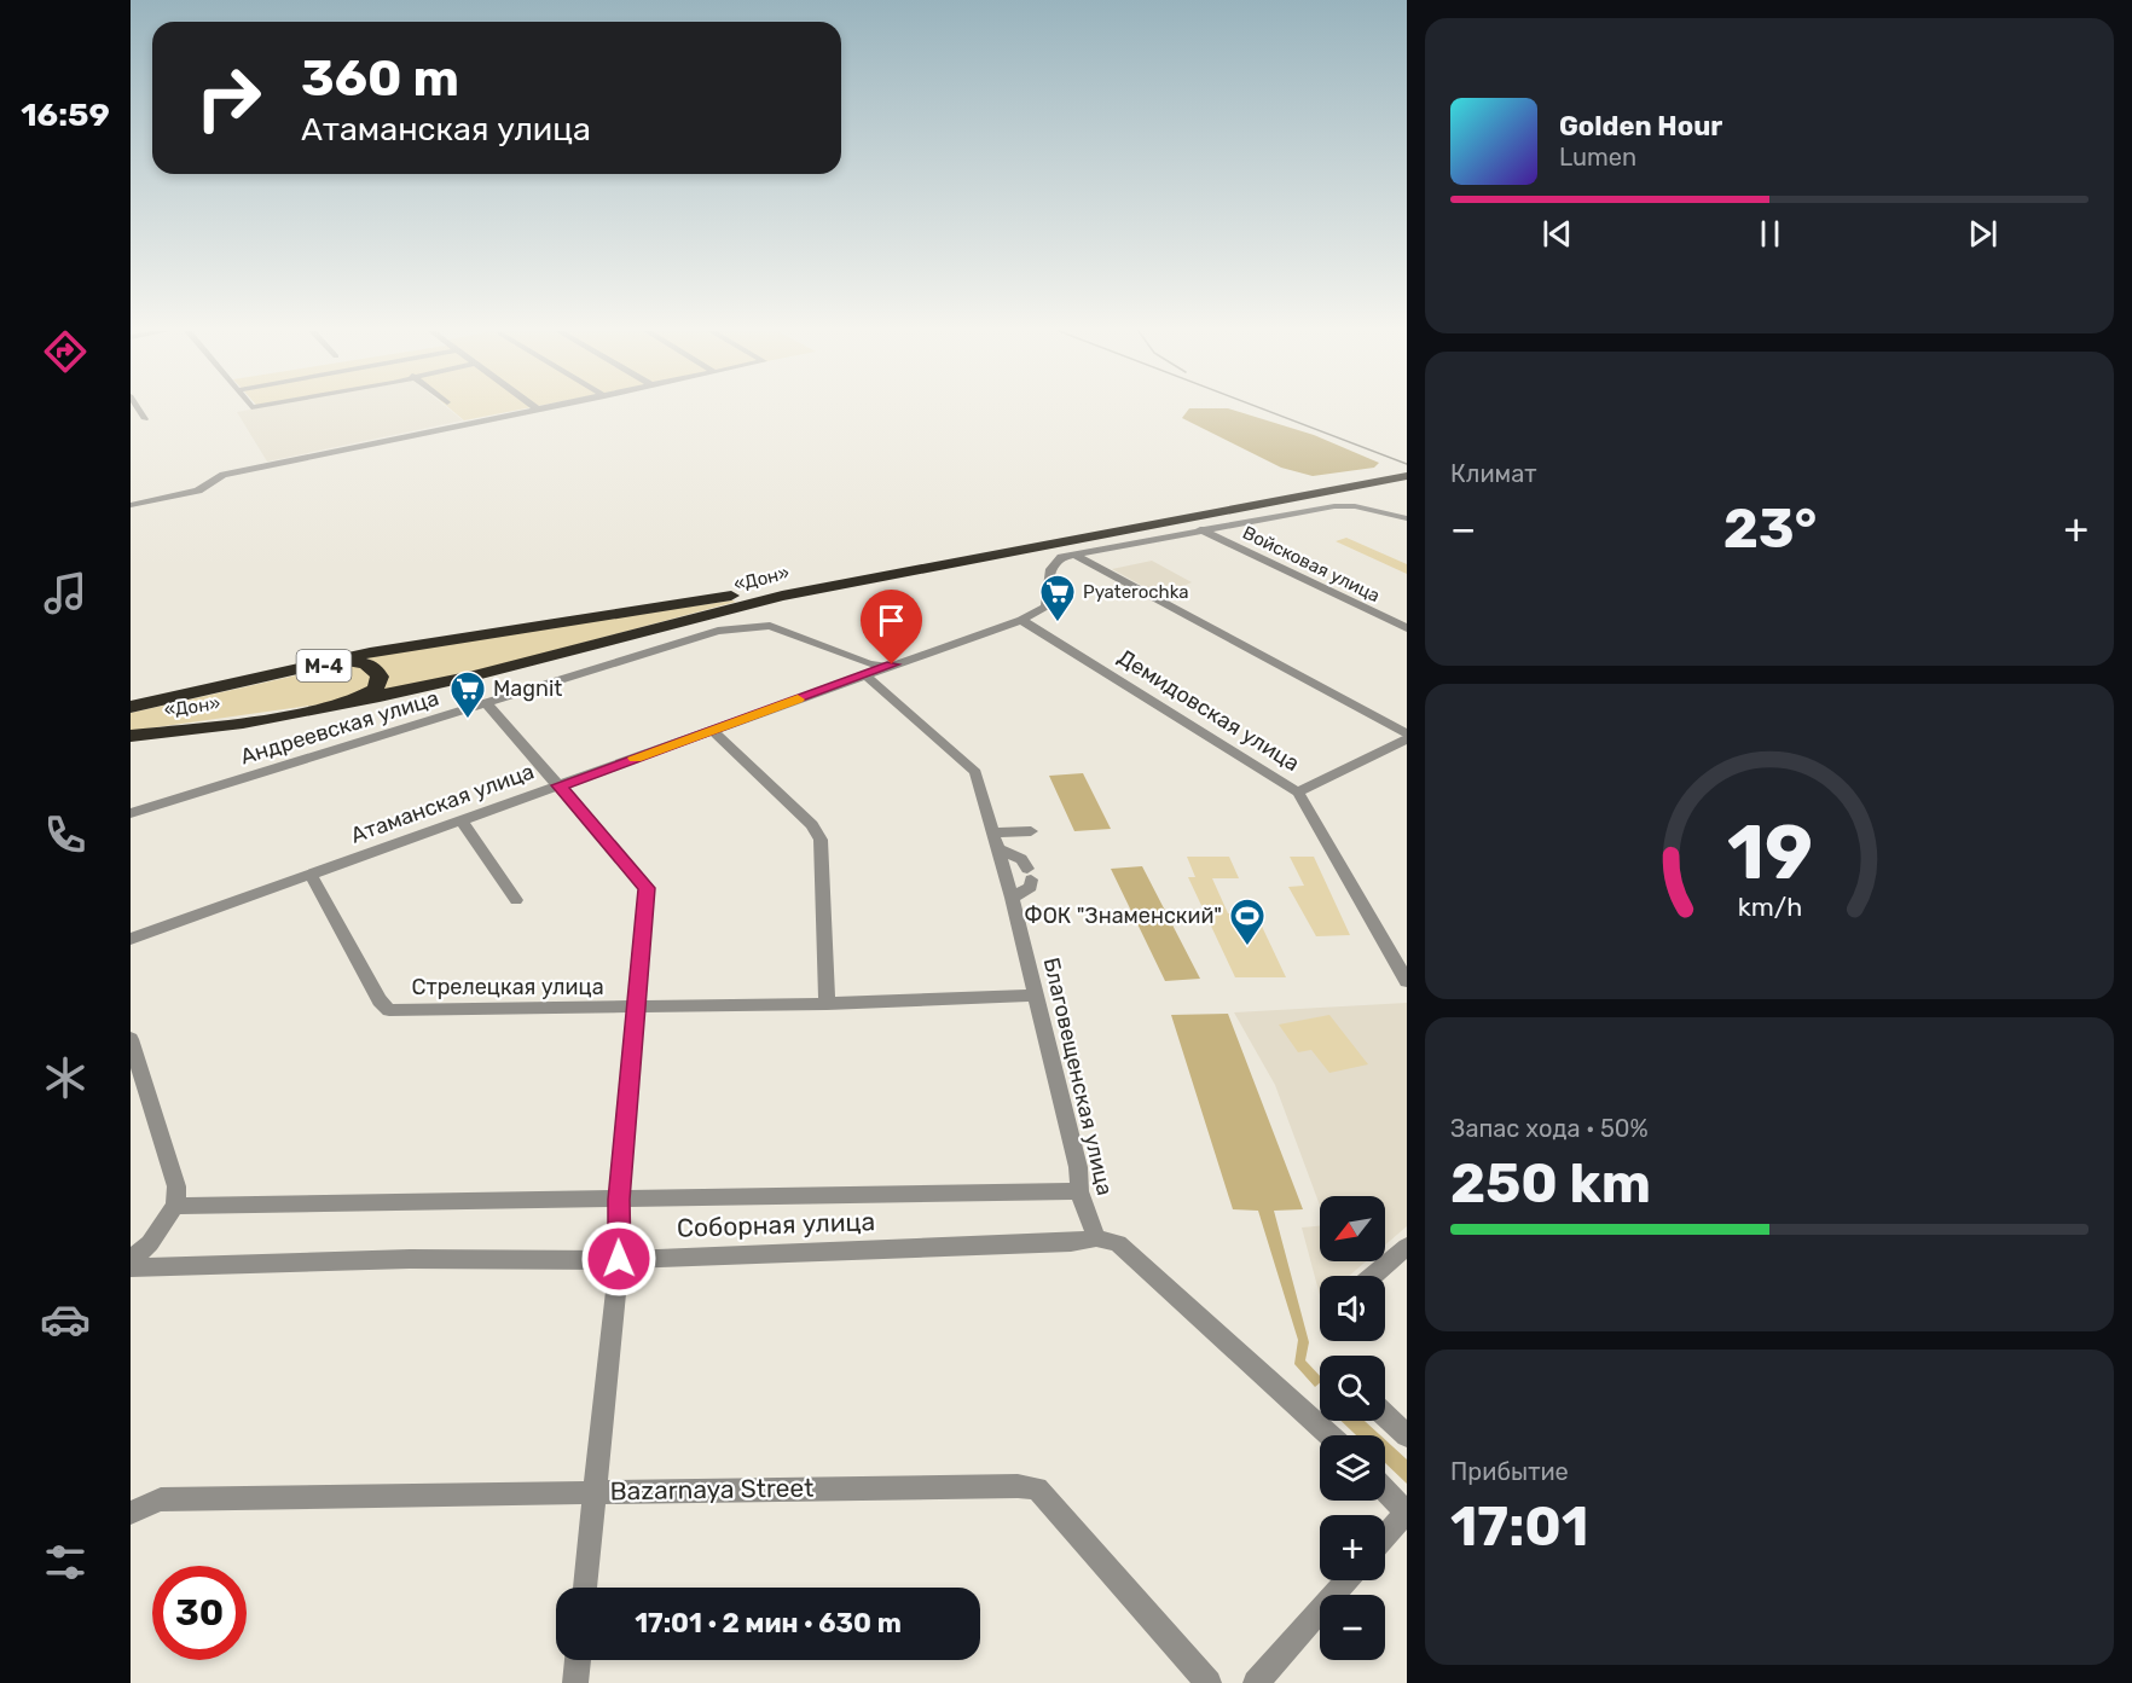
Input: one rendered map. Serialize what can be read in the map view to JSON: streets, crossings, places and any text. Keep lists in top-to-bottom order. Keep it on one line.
{"streets":{"highway":["«Дон»","М-4"],"street":["Войсковая улица","Демидовская улица","Андреевская улица","Атаманская улица","Стрелецкая улица","Благовещенская улица","Соборная улица","Bazarnaya Street"]},"crossings":[["«Дон»","М-4"],["Демидовская улица","Атаманская улица"],["Андреевская улица","Атаманская улица"],["Атаманская улица","Стрелецкая улица"],["Атаманская улица","Благовещенская улица"],["Стрелецкая улица","Благовещенская улица"],["Благовещенская улица","Соборная улица"]],"places":{"supermarket":["Pyaterochka","Magnit"],"sports":["ФОК \"Знаменский\""]},"north":"bottom left","page":{"tabs":"16:59","turn":["360 m","Атаманская улица"],"song":["Golden Hour","Lumen"],"tile":["Климат",["Запас хода · 50%","250 km"],["Прибытие","17:01"]],"heat":["−","23°","+"],"map_buttons":["+","−"],"limit":"30","trip":"17:01 · 2 мин · 630 m","gauge":["19","km/h"]}}
